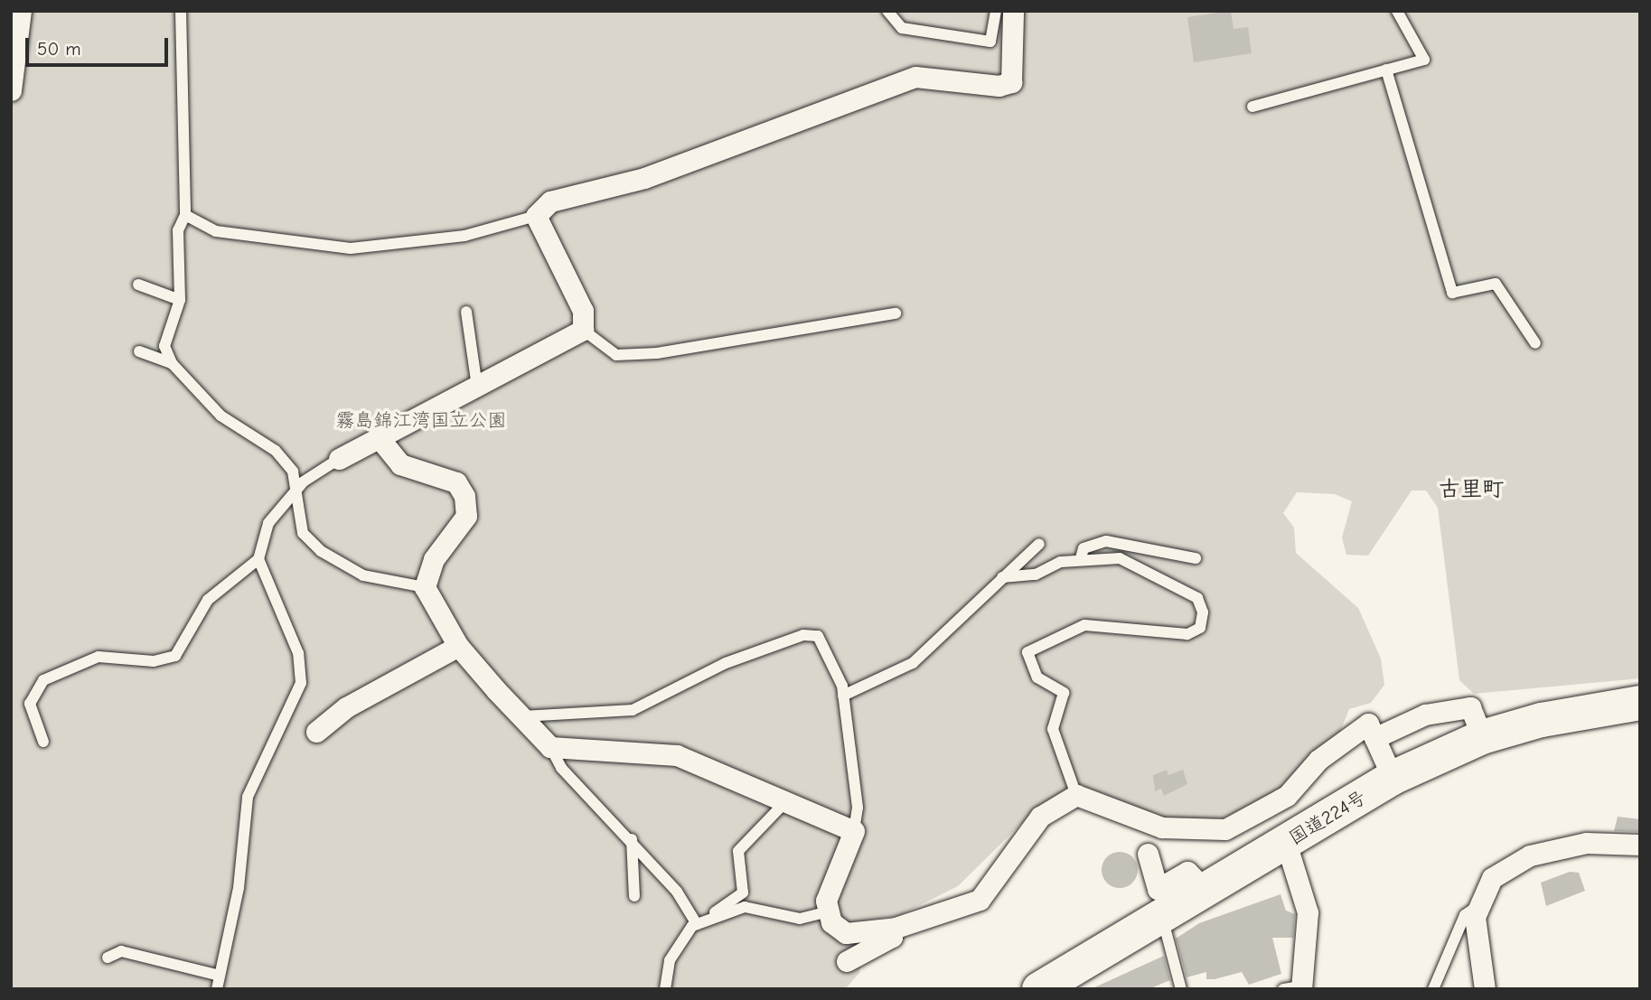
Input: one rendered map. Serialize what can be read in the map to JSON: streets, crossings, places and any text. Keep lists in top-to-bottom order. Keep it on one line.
{"streets":{"highway":["国道224号"]},"districts":["古里町"],"parks":["霧島錦江湾国立公園"],"scale_bar":"50 m"}
